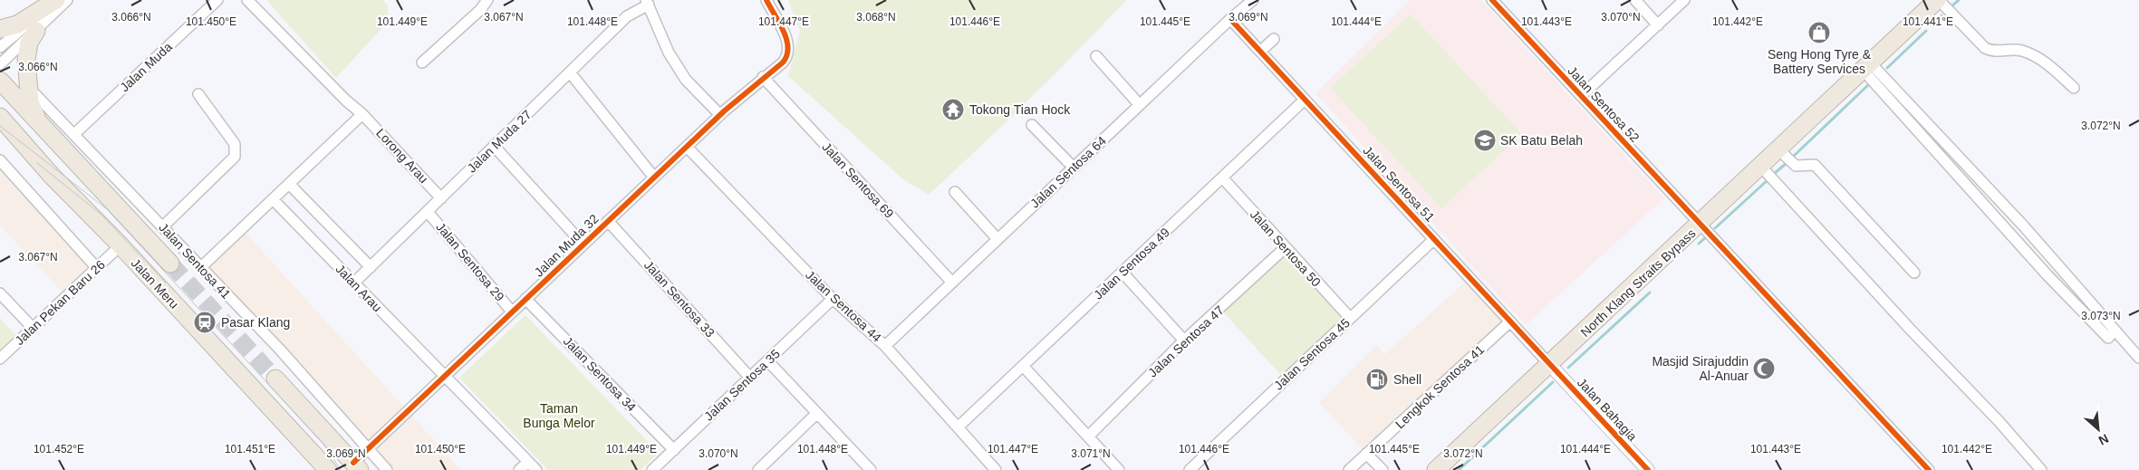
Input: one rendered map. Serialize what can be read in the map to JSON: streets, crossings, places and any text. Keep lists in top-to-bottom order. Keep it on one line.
{"streets":{"highway":["North Klang Straits Bypass","Jalan Meru"],"street":["Jalan Muda","Jalan Sentosa 52","Jalan Muda 27","Lorong Arau","Jalan Sentosa 64","Jalan Sentosa 69","Jalan Sentosa 51","Jalan Muda 32","Jalan Sentosa 50","Jalan Sentosa 41","Jalan Sentosa 29","Jalan Sentosa 49","Jalan Arau","Jalan Sentosa 33","Jalan Pekan Baru 26","Jalan Sentosa 44","Jalan Sentosa 47","Jalan Sentosa 45","Jalan Sentosa 34","Jalan Sentosa 35","Lengkok Sentosa 41","Jalan Bahagia"]},"crossings":[["Jalan Muda","Jalan Sentosa 41"],["Jalan Sentosa 52","North Klang Straits Bypass"],["Jalan Muda 27","Lorong Arau"],["Jalan Muda 27","Jalan Sentosa 29"],["Jalan Muda 27","Jalan Arau"],["Jalan Sentosa 64","Jalan Sentosa 69"],["Jalan Sentosa 64","Jalan Sentosa 51"],["Jalan Sentosa 64","Jalan Sentosa 44"],["Jalan Sentosa 69","Jalan Muda 32"],["Jalan Sentosa 51","Jalan Sentosa 49"],["Jalan Sentosa 51","North Klang Straits Bypass"],["Jalan Sentosa 51","Jalan Sentosa 45"],["Jalan Sentosa 51","Lengkok Sentosa 41"],["Jalan Sentosa 51","Jalan Bahagia"],["Jalan Muda 32","Jalan Sentosa 41"],["Jalan Muda 32","Jalan Sentosa 29"],["Jalan Muda 32","Jalan Arau"],["Jalan Muda 32","Jalan Sentosa 33"],["Jalan Muda 32","Jalan Sentosa 44"],["Jalan Muda 32","Jalan Sentosa 34"],["Jalan Sentosa 50","Jalan Sentosa 49"],["Jalan Sentosa 50","Jalan Sentosa 47"],["Jalan Sentosa 50","Jalan Sentosa 45"],["Jalan Sentosa 49","Jalan Sentosa 44"],["North Klang Straits Bypass","Jalan Bahagia"],["Jalan Meru","Jalan Pekan Baru 26"],["Jalan Sentosa 33","Jalan Sentosa 35"],["Jalan Sentosa 44","Jalan Sentosa 35"],["Jalan Sentosa 34","Jalan Sentosa 35"]],"parks":["Taman Bunga Melor"],"places":{"shop":["Seng Hong Tyre & Battery Services"],"temple":["Tokong Tian Hock"],"school or university":["SK Batu Belah"],"station":["Pasar Klang"],"mosque":["Masjid Sirajuddin Al-Anuar"],"fuel station":["Shell"]},"north":"bottom right","coordinates":["3.066°N","3.067°N","3.068°N","3.069°N","3.070°N","101.450°E","101.449°E","101.448°E","101.447°E","101.446°E","101.445°E","101.444°E","101.443°E","101.442°E","101.441°E","3.072°N","3.073°N","101.452°E","101.451°E","3.071°N"]}
